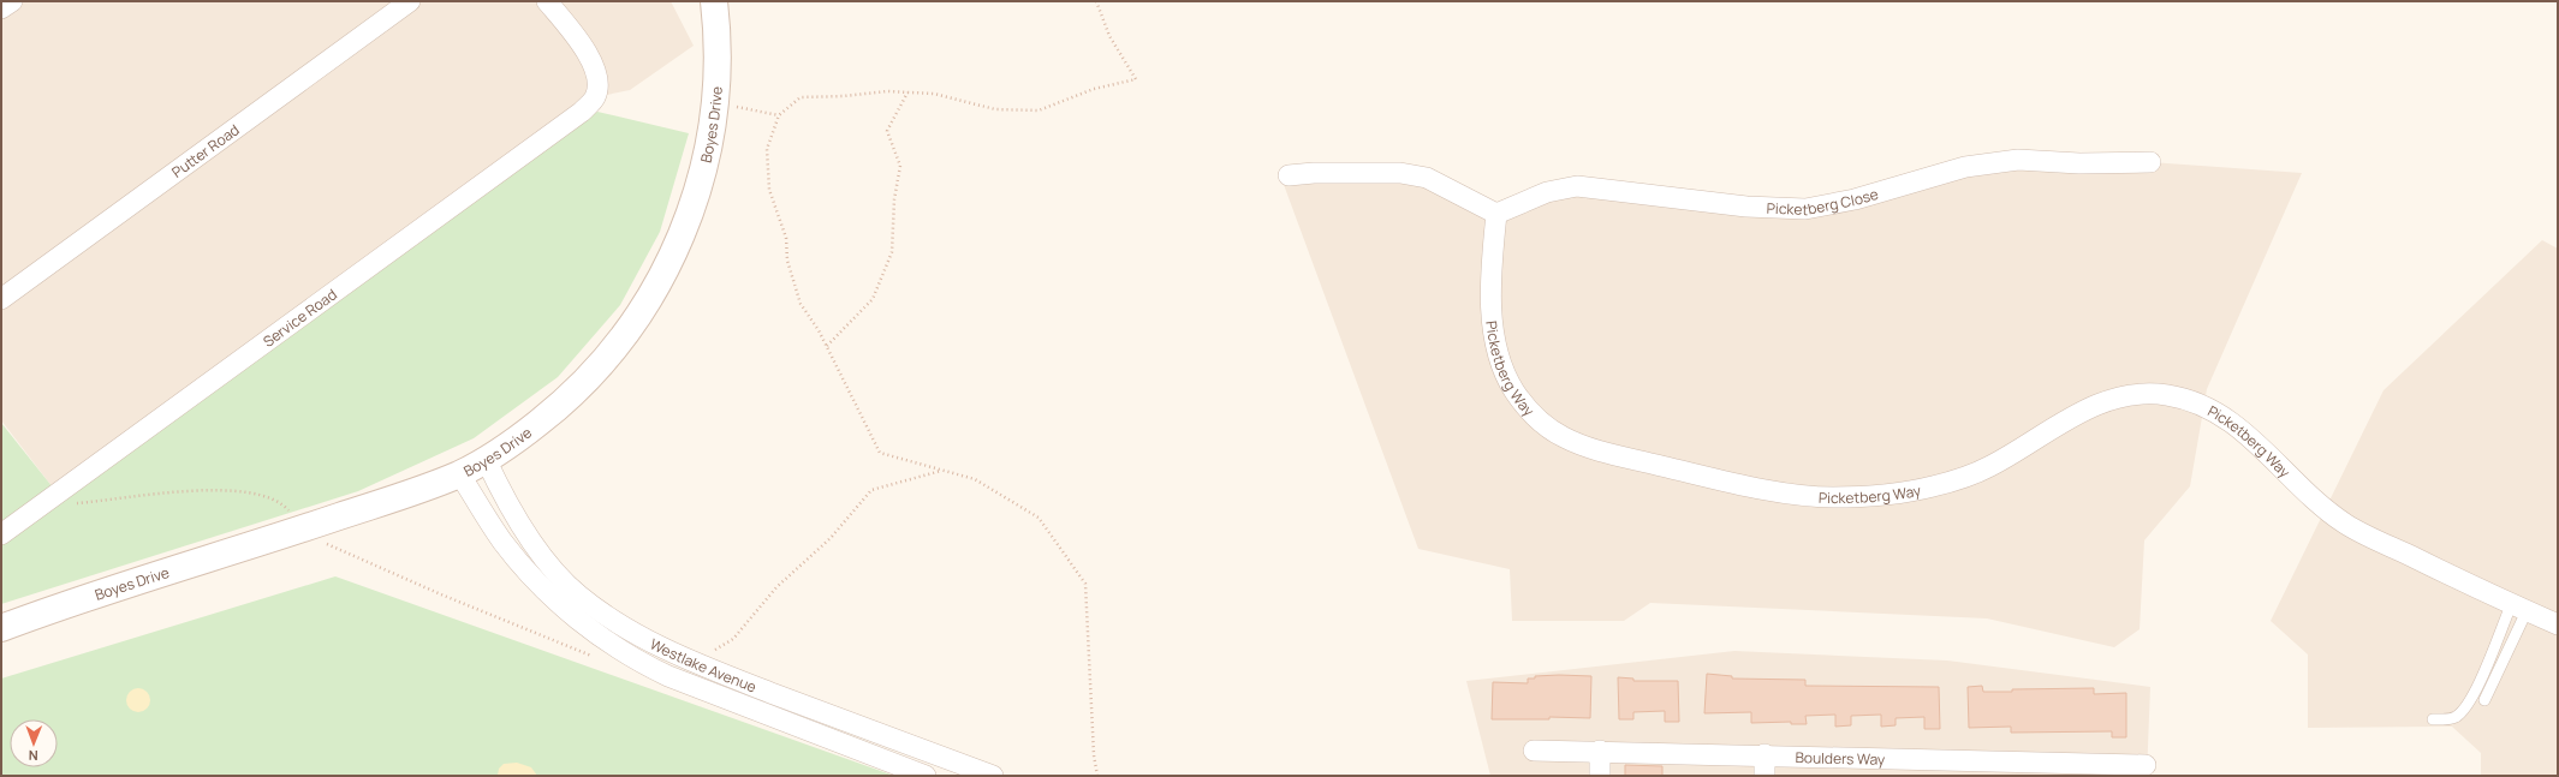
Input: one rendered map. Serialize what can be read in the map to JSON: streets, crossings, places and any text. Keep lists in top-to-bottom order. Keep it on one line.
{"streets":{"main road":["Boyes Drive"],"street":["Putter Road","Picketberg Close","Service Road","Picketberg Way","Westlake Avenue","Boulders Way"]},"crossings":[["Boyes Drive","Westlake Avenue"],["Picketberg Close","Picketberg Way"]],"north":"bottom"}
